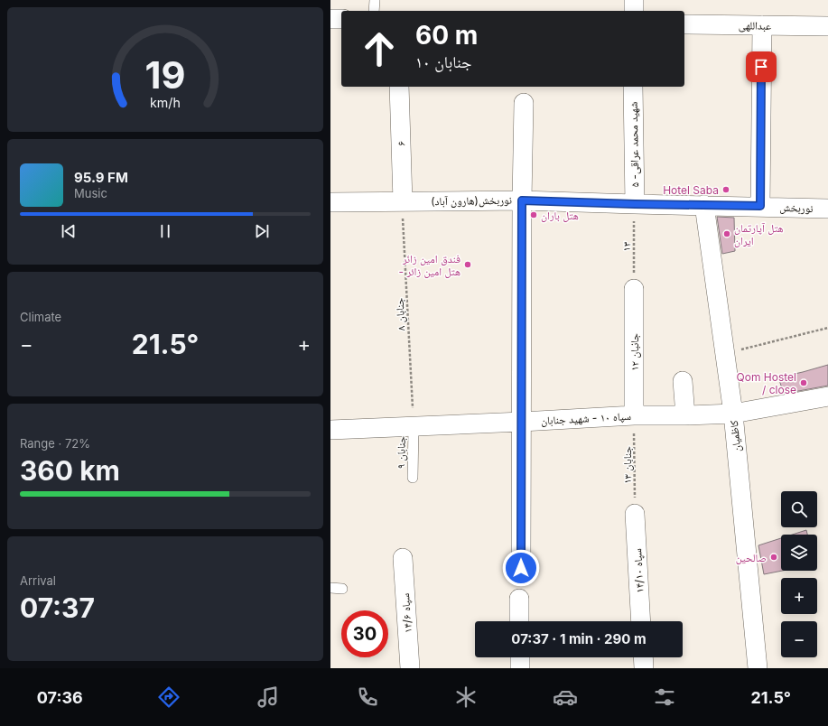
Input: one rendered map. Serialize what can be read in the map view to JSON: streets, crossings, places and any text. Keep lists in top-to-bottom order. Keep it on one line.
{"streets":{"street":["عبداللهی","۶","شهید محمد عراقی- ۵","نوربخش(هارون آباد)","نوربخش","جانبان ۱۲","سپاه ۱۰ - شهید جنابان","کاظمیان","سپاه ۱۴/۱۰","سپاه ۱۴/۶"],"lane":["جنابان ۹"],"path":["۱۳","جنابان ۸","جنابان ۱۳"]},"crossings":[["۶","نوربخش(هارون آباد)"],["۶","جنابان ۸"],["شهید محمد عراقی- ۵","نوربخش(هارون آباد)"],["شهید محمد عراقی- ۵","نوربخش"],["شهید محمد عراقی- ۵","۱۳"],["نوربخش(هارون آباد)","نوربخش"],["نوربخش(هارون آباد)","۱۳"],["نوربخش(هارون آباد)","جنابان ۸"],["نوربخش","۱۳"],["نوربخش","کاظمیان"],["۱۳","جانبان ۱۲"],["جنابان ۸","سپاه ۱۰ - شهید جنابان"],["جنابان ۸","جنابان ۹"],["جانبان ۱۲","سپاه ۱۰ - شهید جنابان"],["جانبان ۱۲","جنابان ۱۳"],["سپاه ۱۰ - شهید جنابان","کاظمیان"],["سپاه ۱۰ - شهید جنابان","جنابان ۹"],["سپاه ۱۰ - شهید جنابان","جنابان ۱۳"],["جنابان ۱۳","سپاه ۱۴/۱۰"]],"places":["Hotel Saba","هتل باران","هتل آپارتمان ایران","فندق امین زائر - هتل امین زائر","Qom Hostel / close","صالحین"],"page":{"turn":["60 m","جنابان ۱۰"],"song":["95.9 FM","Music"],"tile":["Climate",["Range · 72%","360 km"],["Arrival","07:37"]],"heat":["−","21.5°","+"],"map_buttons":["+","−"],"limit":"30","trip":"07:37 · 1 min · 290 m","tabs":["07:36","21.5°"],"gauge":["19","km/h"]}}
